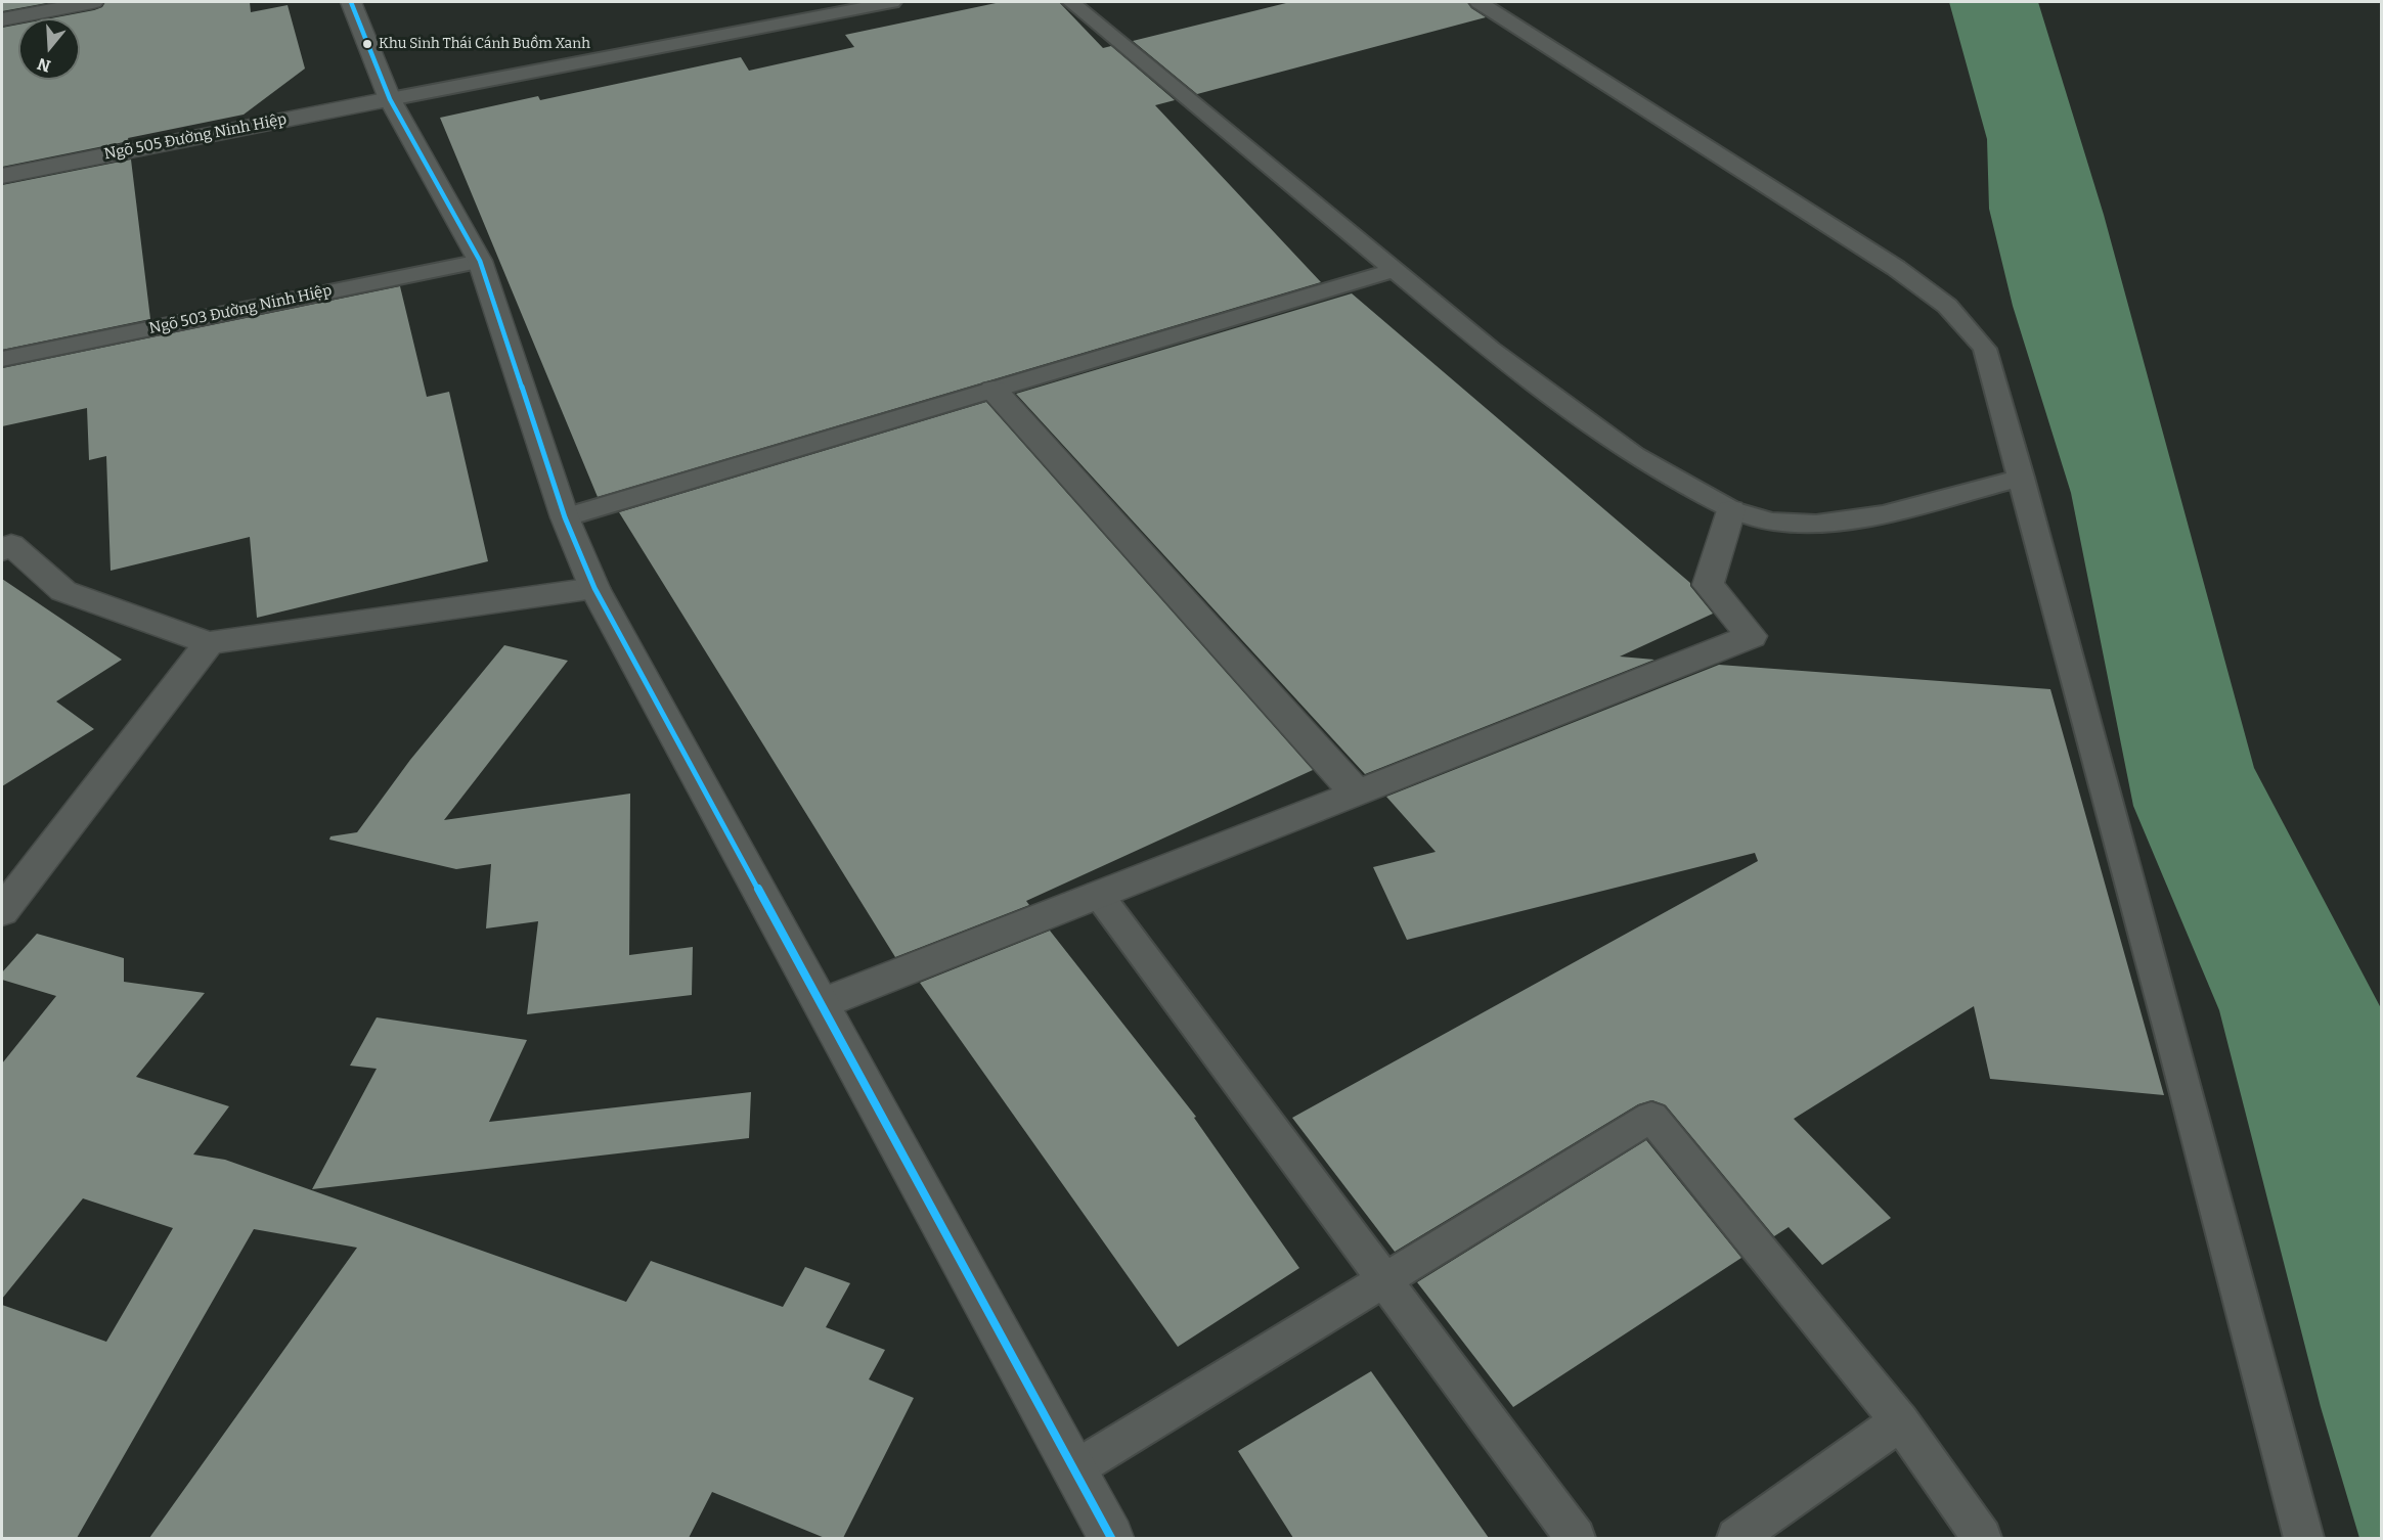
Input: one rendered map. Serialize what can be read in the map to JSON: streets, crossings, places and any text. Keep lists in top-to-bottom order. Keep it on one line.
{"streets":{"street":["Ngõ 505 Đường Ninh Hiệp"],"lane":["Ngõ 503 Đường Ninh Hiệp"]},"places":["Khu Sinh Thái Cánh Buồm Xanh"],"north":"bottom"}
